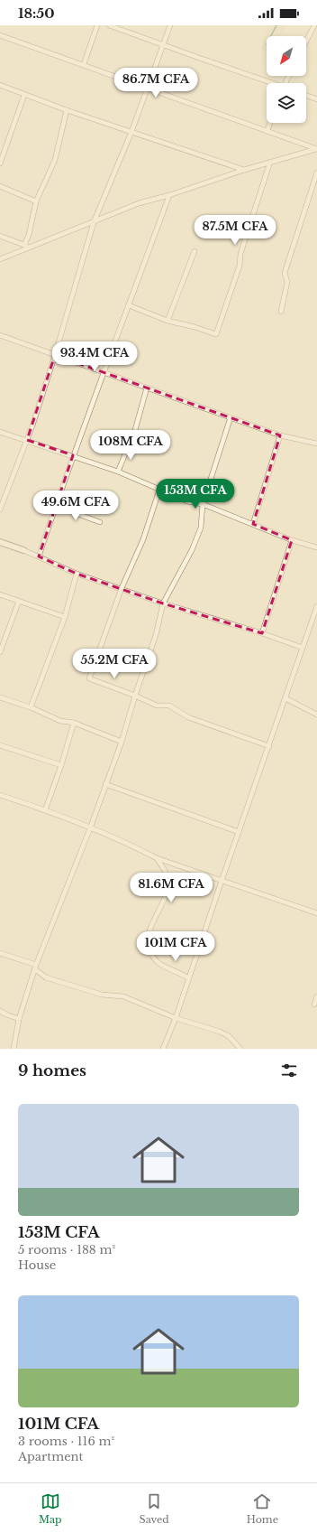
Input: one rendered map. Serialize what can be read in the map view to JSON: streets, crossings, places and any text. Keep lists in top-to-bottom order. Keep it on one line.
{"north":"bottom left","page":{"status":"18:50","price":["86.7M CFA","87.5M CFA","93.4M CFA","108M CFA","153M CFA","49.6M CFA","55.2M CFA","81.6M CFA","101M CFA"],"heading":"9 homes","list":[{"name":"153M CFA","note":"5 rooms · 188 m² · House"},{"name":"101M CFA","note":"3 rooms · 116 m² · Apartment"}],"tabs":["Map","Saved","Home"]}}
